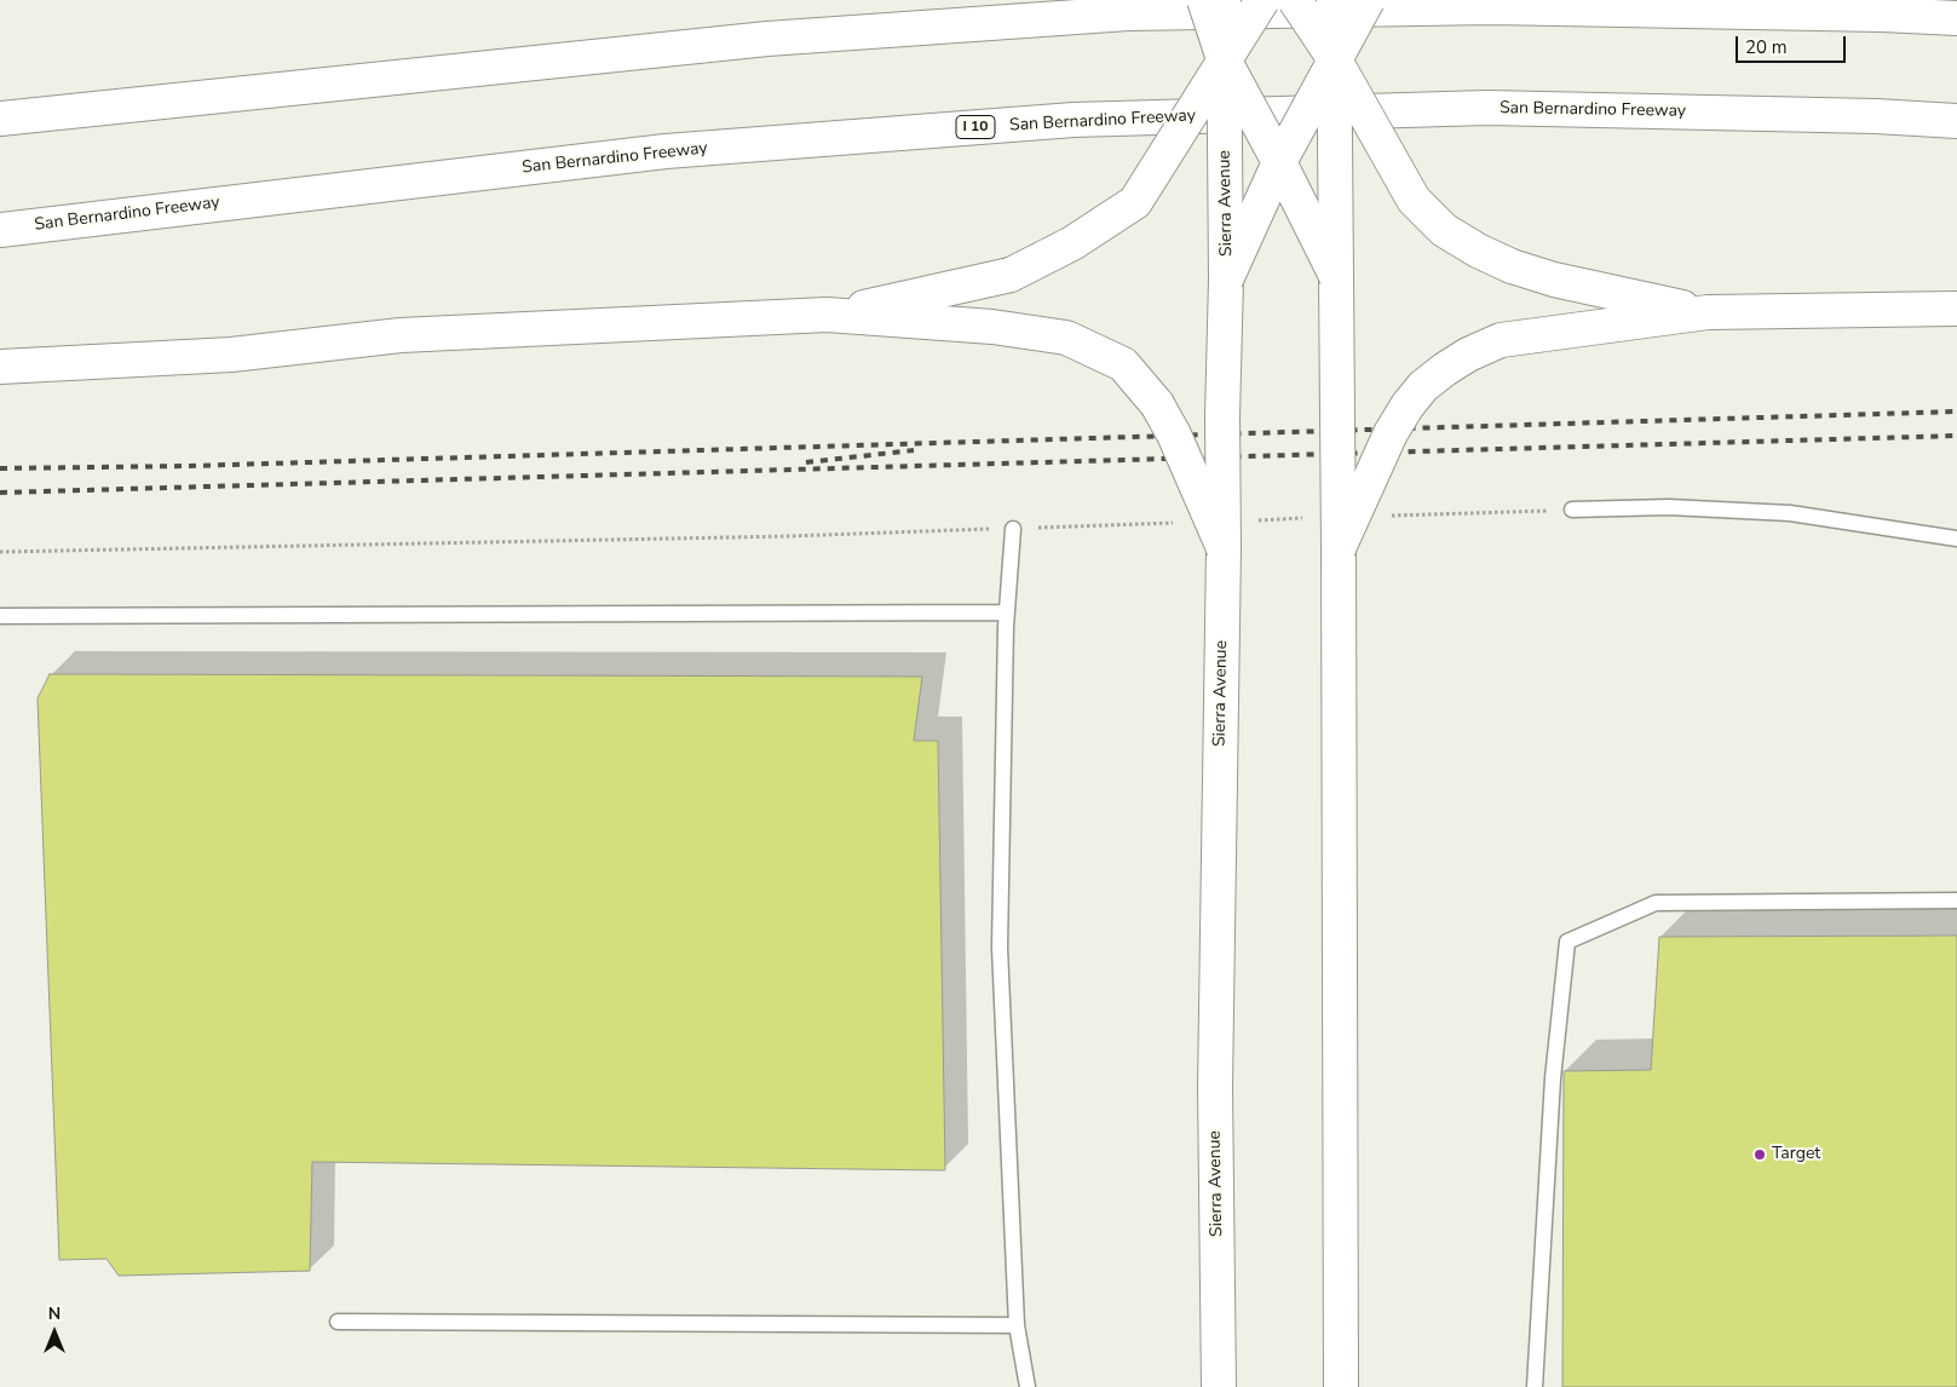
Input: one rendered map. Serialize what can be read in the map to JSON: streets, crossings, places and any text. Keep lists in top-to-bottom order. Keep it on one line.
{"streets":{"main road":["San Bernardino Freeway","I 10","Sierra Avenue"]},"places":["Target"],"scale_bar":"20 m","north":"top"}
